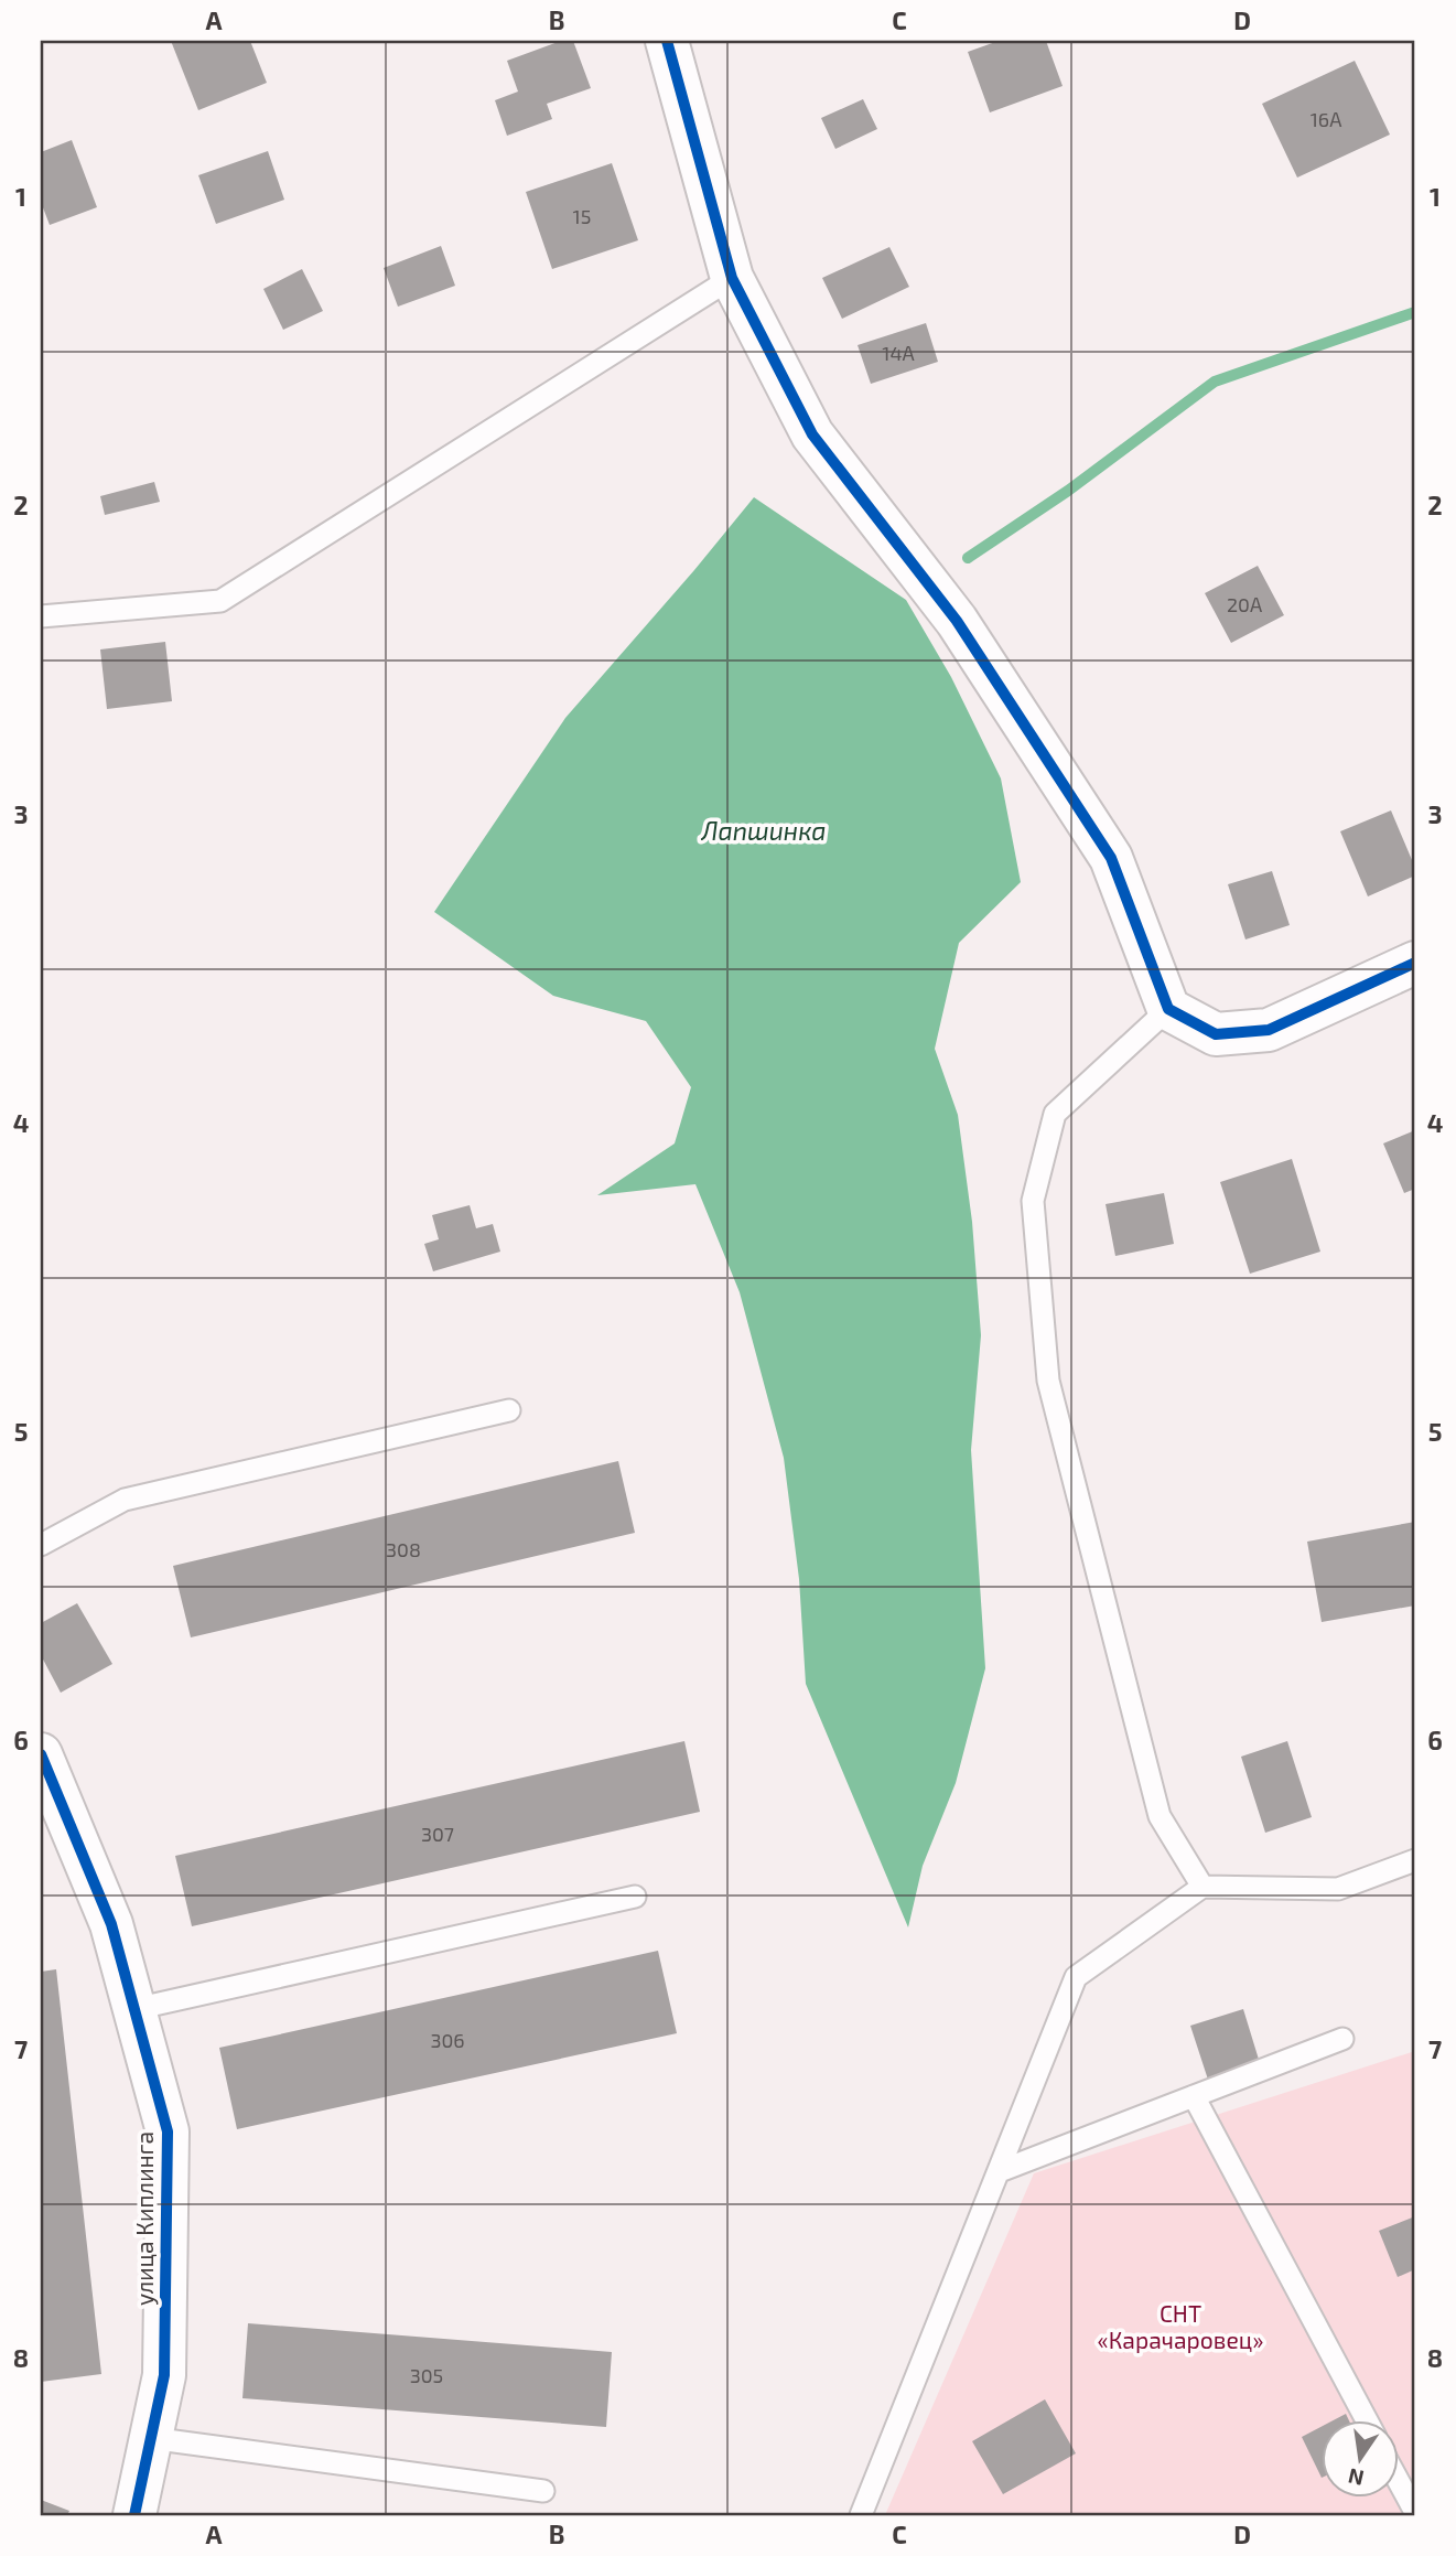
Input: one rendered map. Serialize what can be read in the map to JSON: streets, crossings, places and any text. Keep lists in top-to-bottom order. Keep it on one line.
{"streets":{"street":["улица Киплинга"]},"water":["Лапшинка"],"parks":["СНТ «Карачаровец»"],"house_numbers":["16А","15","14А","20А","308","307","306","305"],"north":"bottom","grid":{"columns":["A","B","C","D"],"rows":["1","2","3","4","5","6","7","8"]}}
